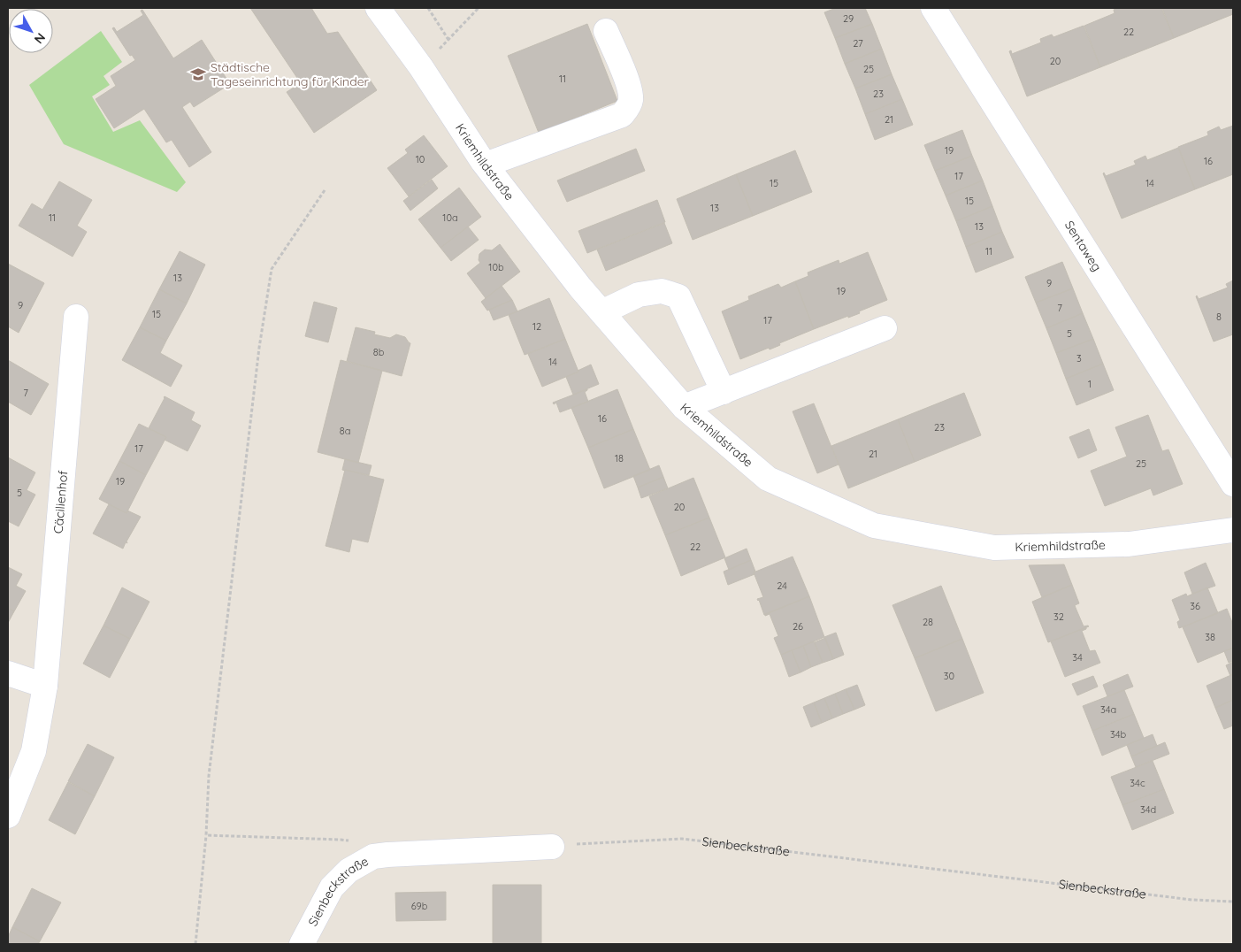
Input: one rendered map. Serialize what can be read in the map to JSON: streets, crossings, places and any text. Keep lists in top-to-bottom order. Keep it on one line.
{"streets":{"street":["Kriemhildstraße","Sentaweg","Cäcilienhof","Sienbeckstraße"]},"places":{"school or university":["Städtische Tageseinrichtung für Kinder"]},"house_numbers":["29","22","27","20","25","11","23","21","19","10","16","17","15","14","15","13","11","10a","13","11","10b","13","9","19","9","7","15","8","17","12","5","8b","3","14","1","7","16","23","8a","17","21","18","25","19","5","20","22","24","36","32","28","26","38","34","30","34a","34b","34c","34d","69b"],"north":"bottom right"}
